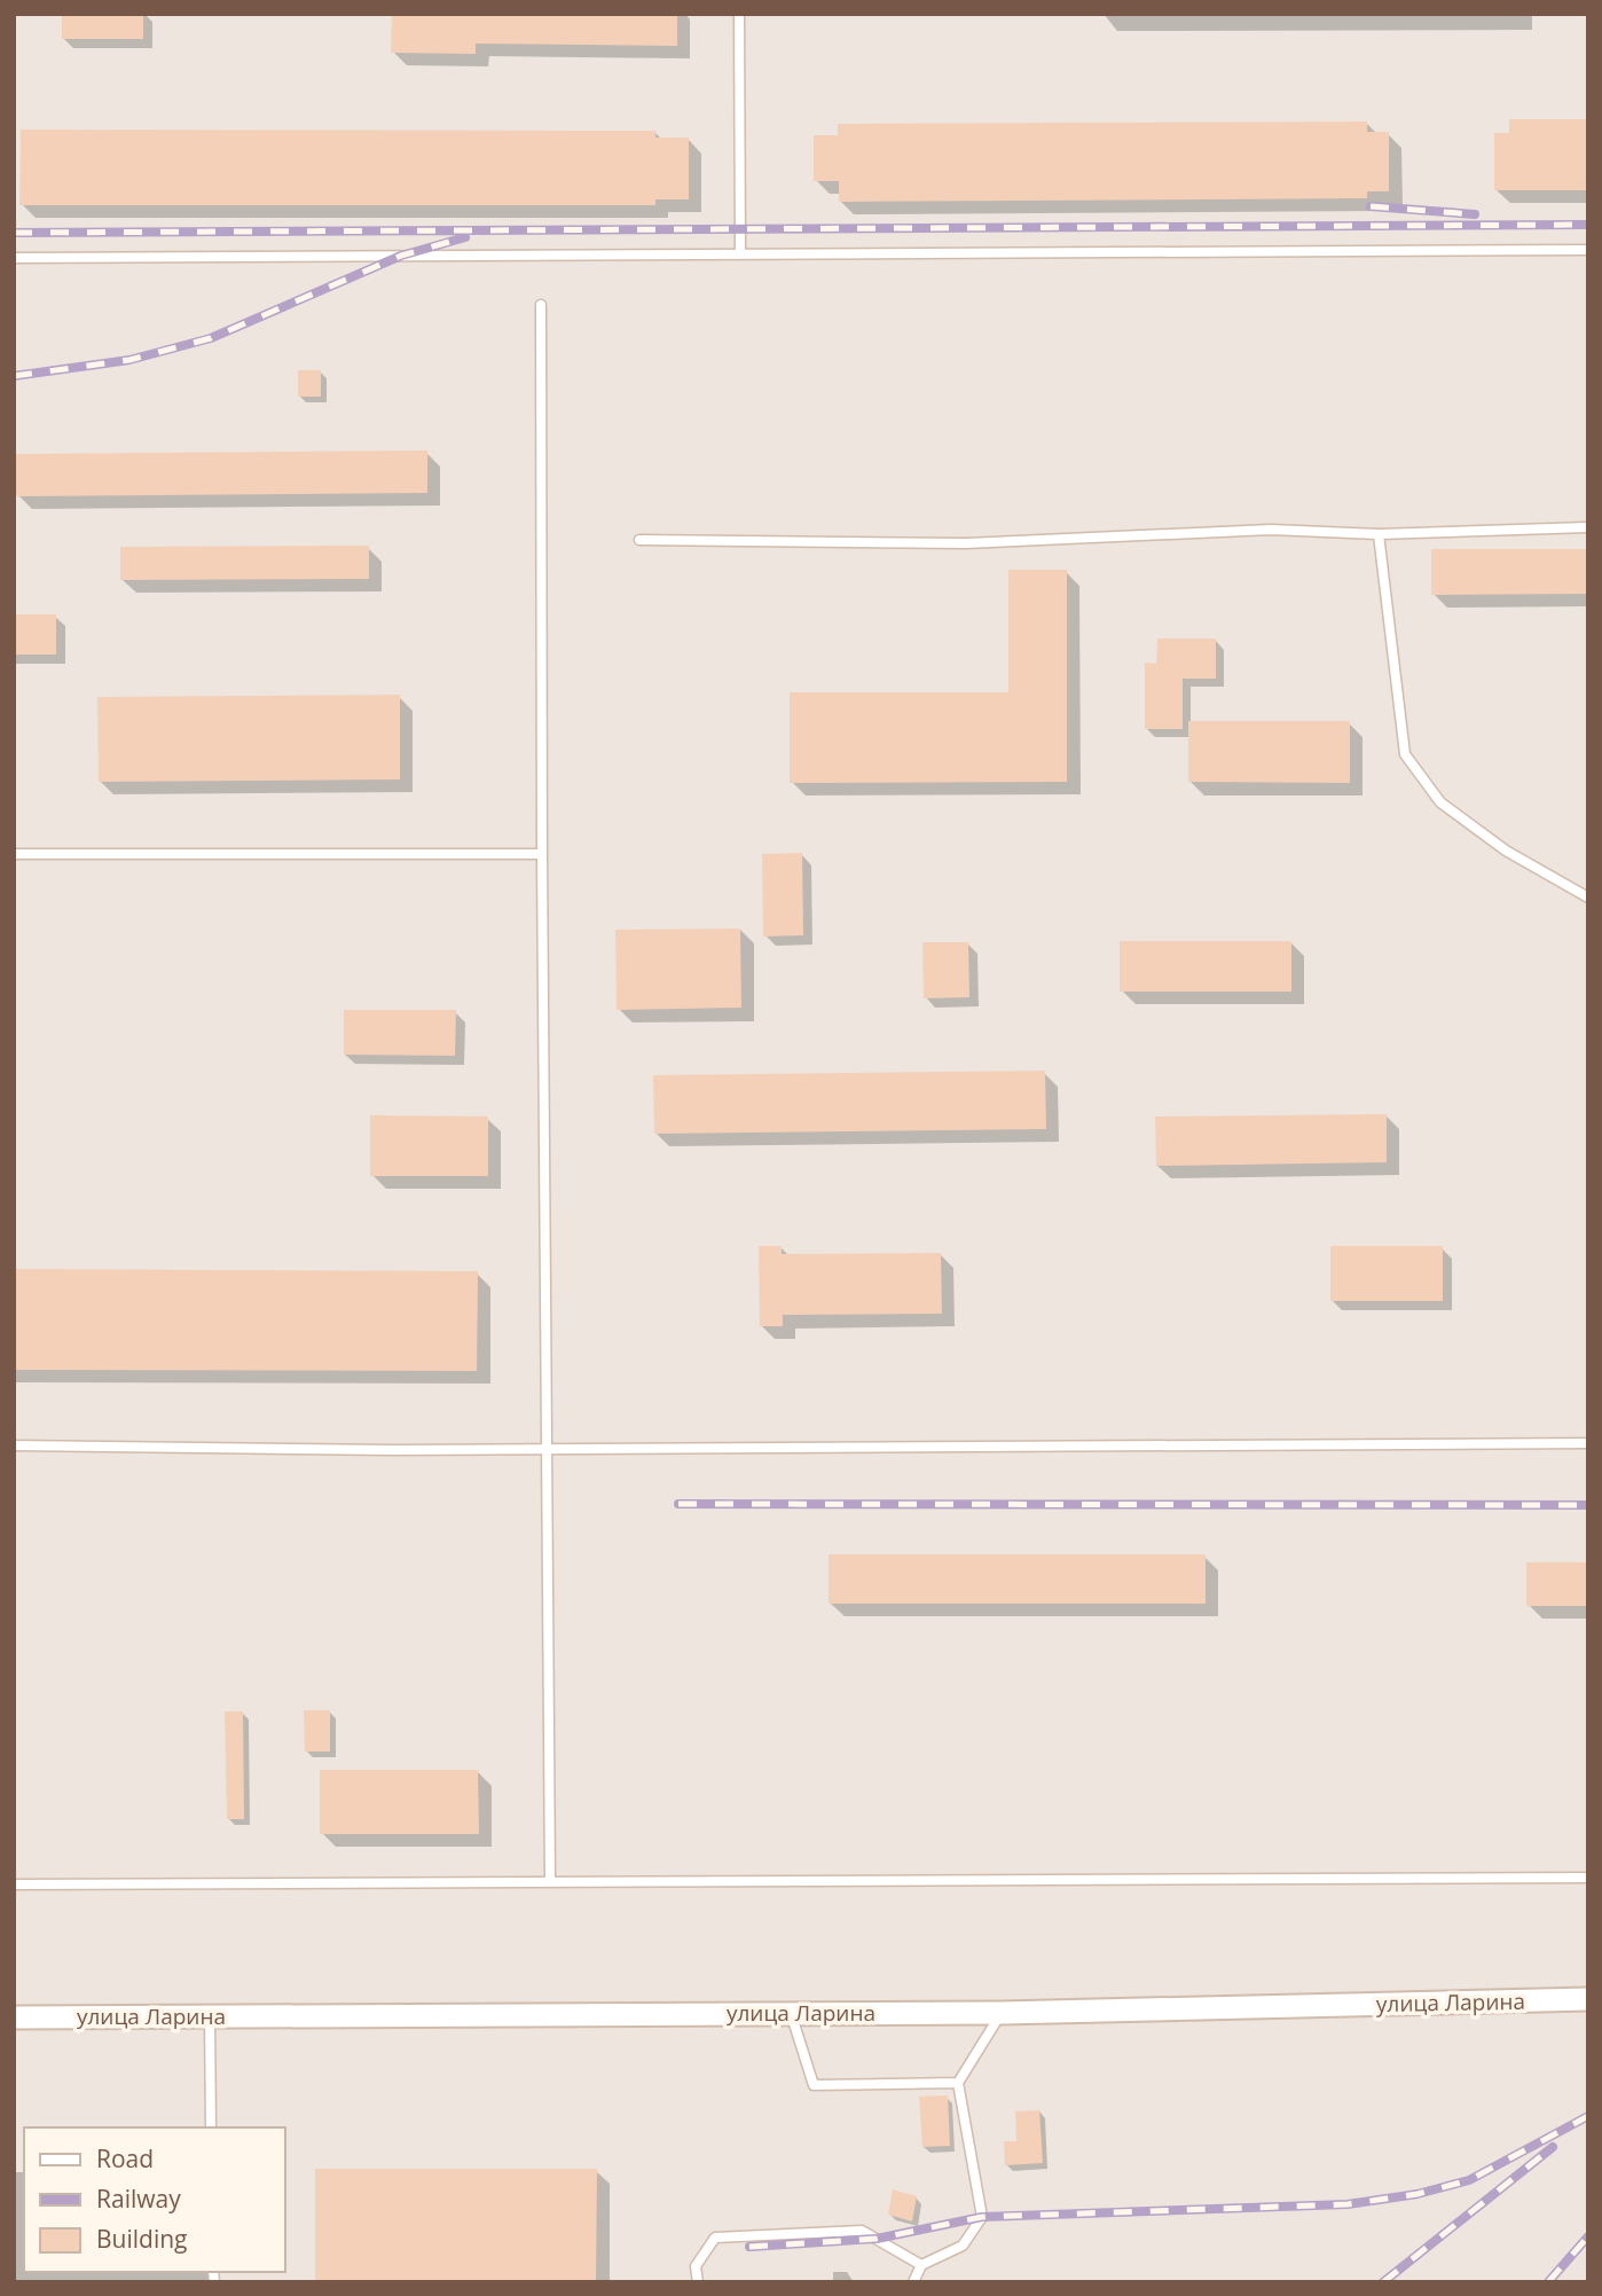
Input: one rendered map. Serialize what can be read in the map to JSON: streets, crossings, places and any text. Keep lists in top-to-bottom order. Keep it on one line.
{"streets":{"street":["улица Ларина"]},"legend":["Road","Railway","Building"]}
